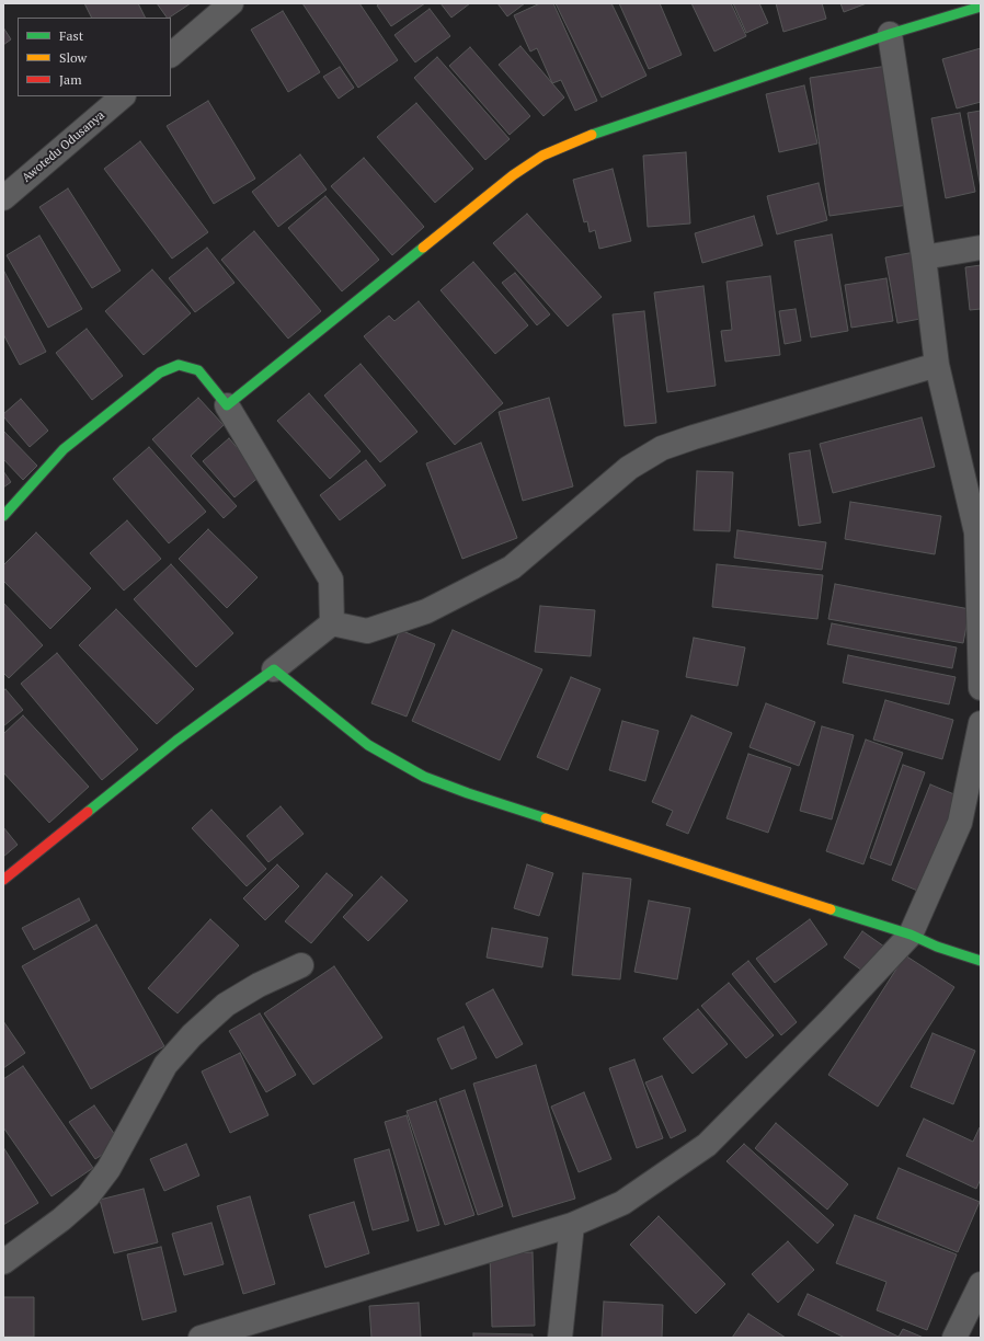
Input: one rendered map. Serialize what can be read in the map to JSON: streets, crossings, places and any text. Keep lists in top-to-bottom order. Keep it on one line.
{"streets":{"street":["Awotedu Odusanya"]},"legend":["Fast","Slow","Jam"]}
